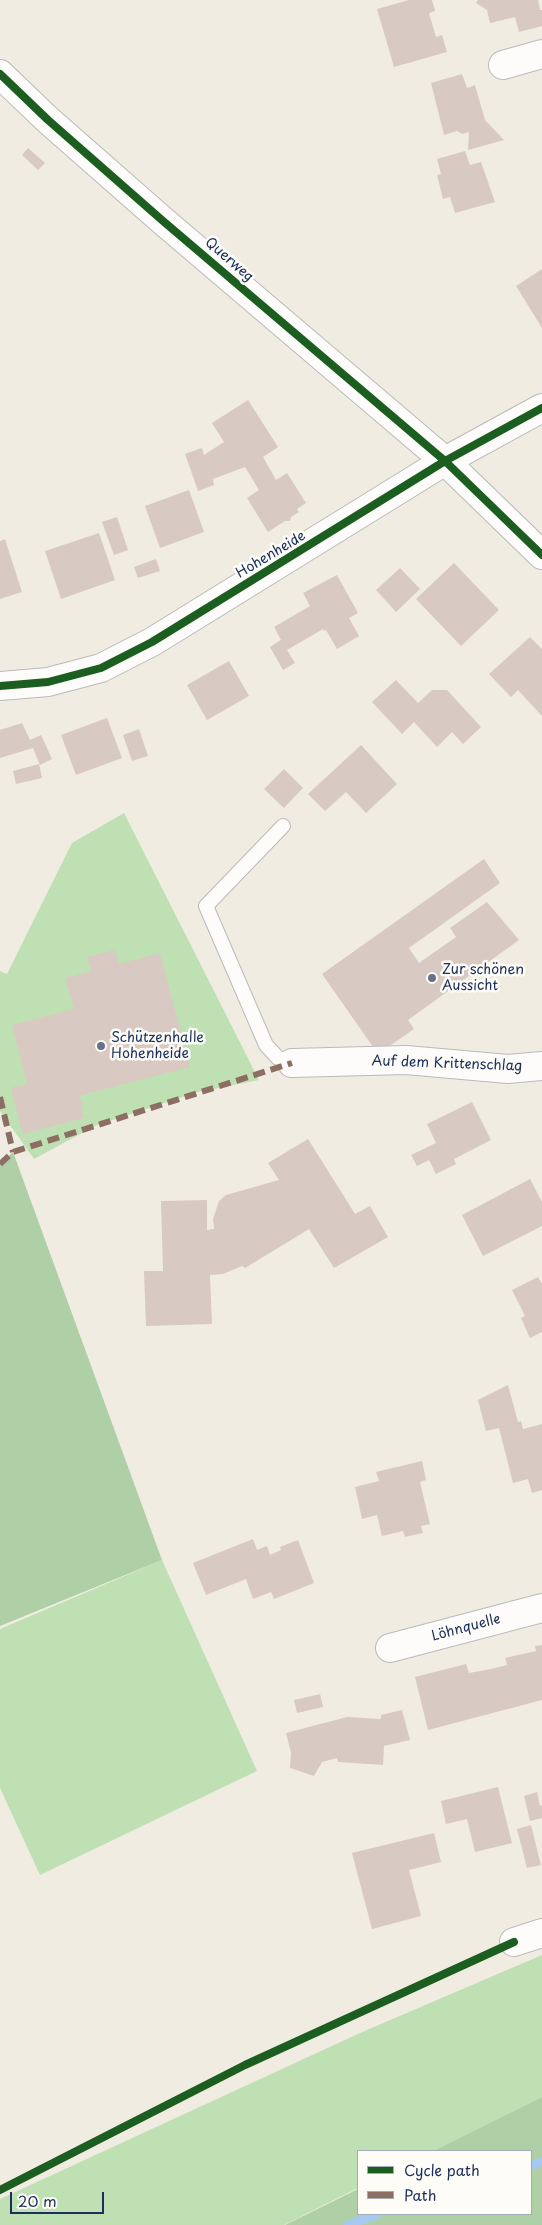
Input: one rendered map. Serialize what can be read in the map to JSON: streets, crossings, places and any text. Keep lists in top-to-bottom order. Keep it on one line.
{"streets":{"street":["Querweg","Hohenheide","Auf dem Krittenschlag","Löhnquelle"]},"crossings":[["Querweg","Hohenheide"]],"places":["Zur schönen Aussicht","Schützenhalle Hohenheide"],"legend":["Cycle path","Path"],"scale_bar":"20 m"}
